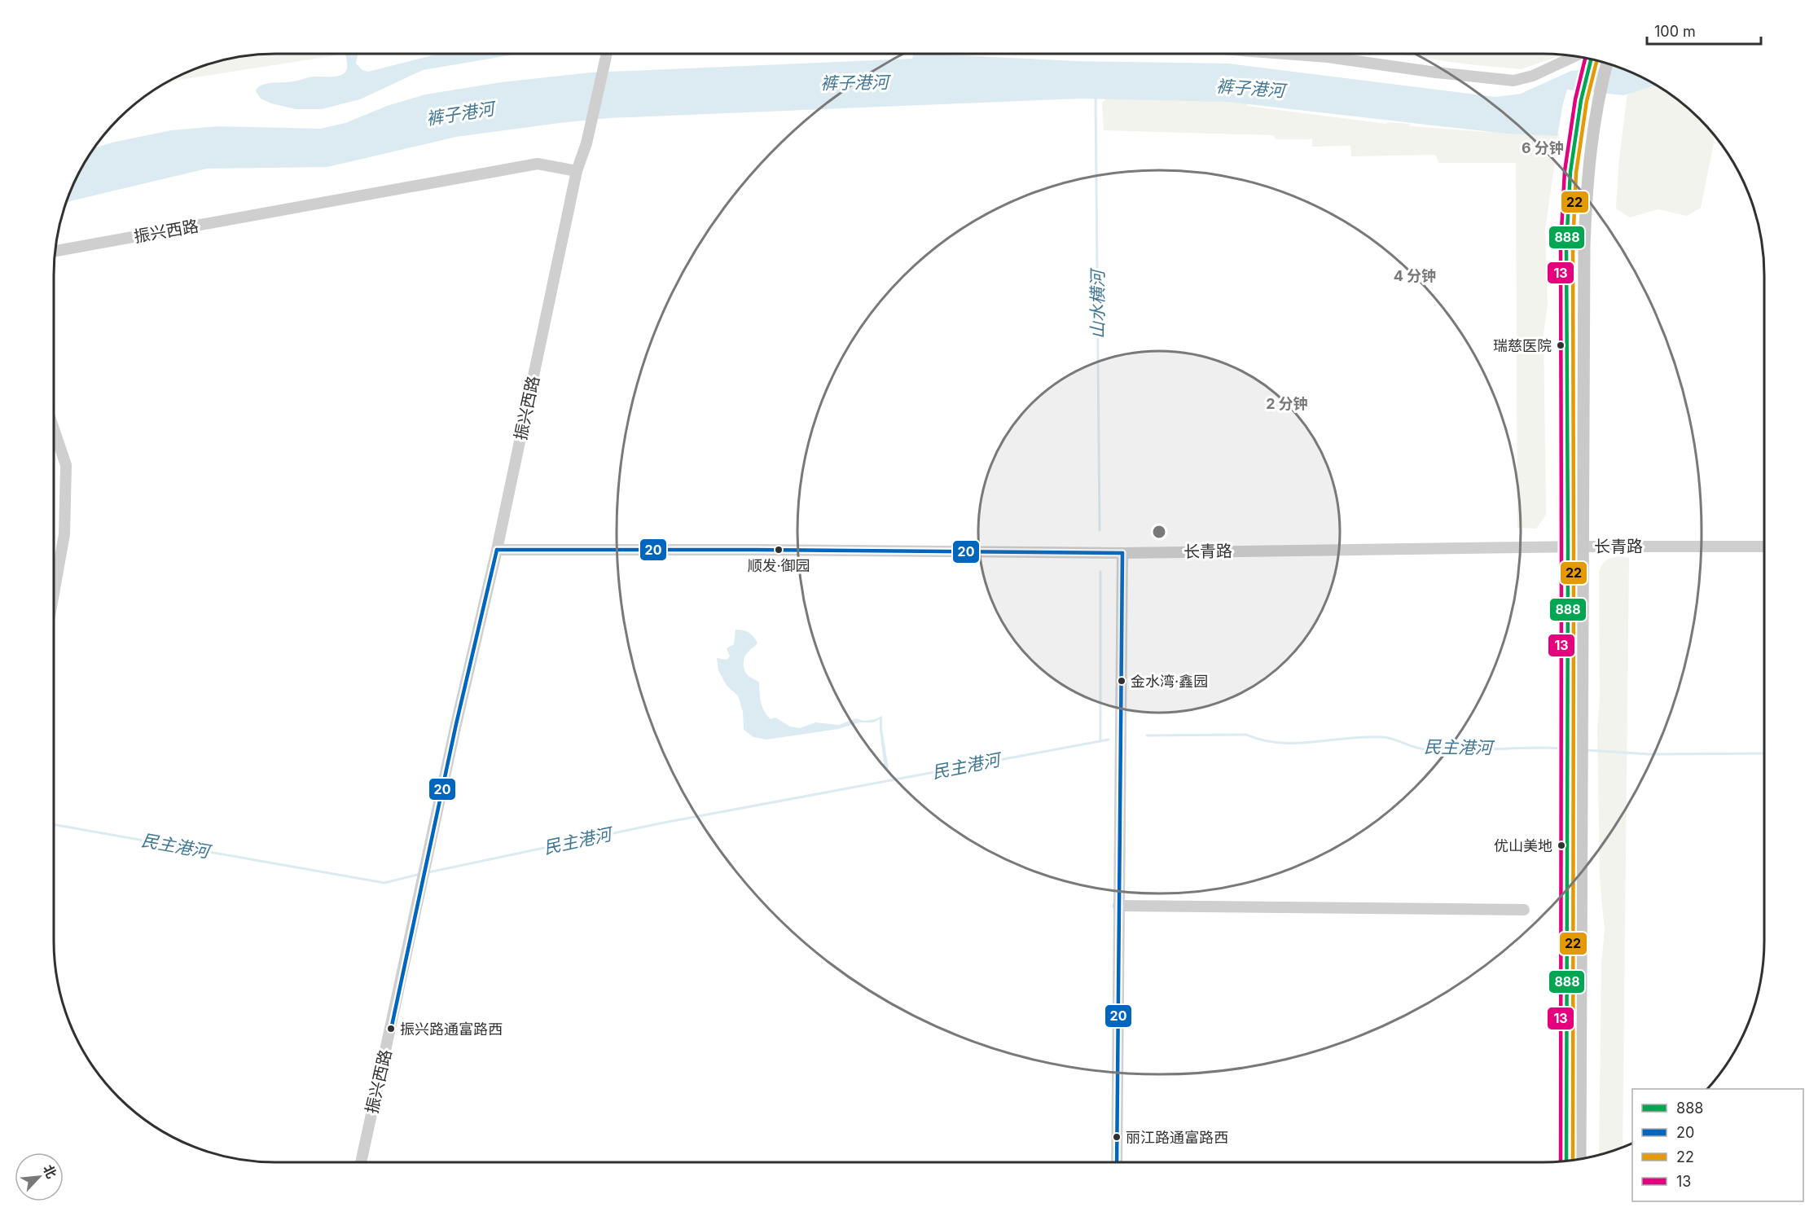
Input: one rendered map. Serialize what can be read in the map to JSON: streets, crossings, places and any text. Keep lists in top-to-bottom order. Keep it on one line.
{"streets":{"street":["振兴西路","长青路"]},"crossings":[["振兴西路","长青路"]],"water":["裤子港河","山水横河","民主港河"],"places":["瑞慈医院","顺发·御园","金水湾·鑫园","优山美地","振兴路通富路西","丽江路通富路西"],"lines":["transit line 13","transit line 888","transit line 22","transit line 20"],"legend":["888","20","22","13"],"scale_bar":"100 m","north":"top right","rings":["6 分钟","4 分钟","2 分钟"]}
